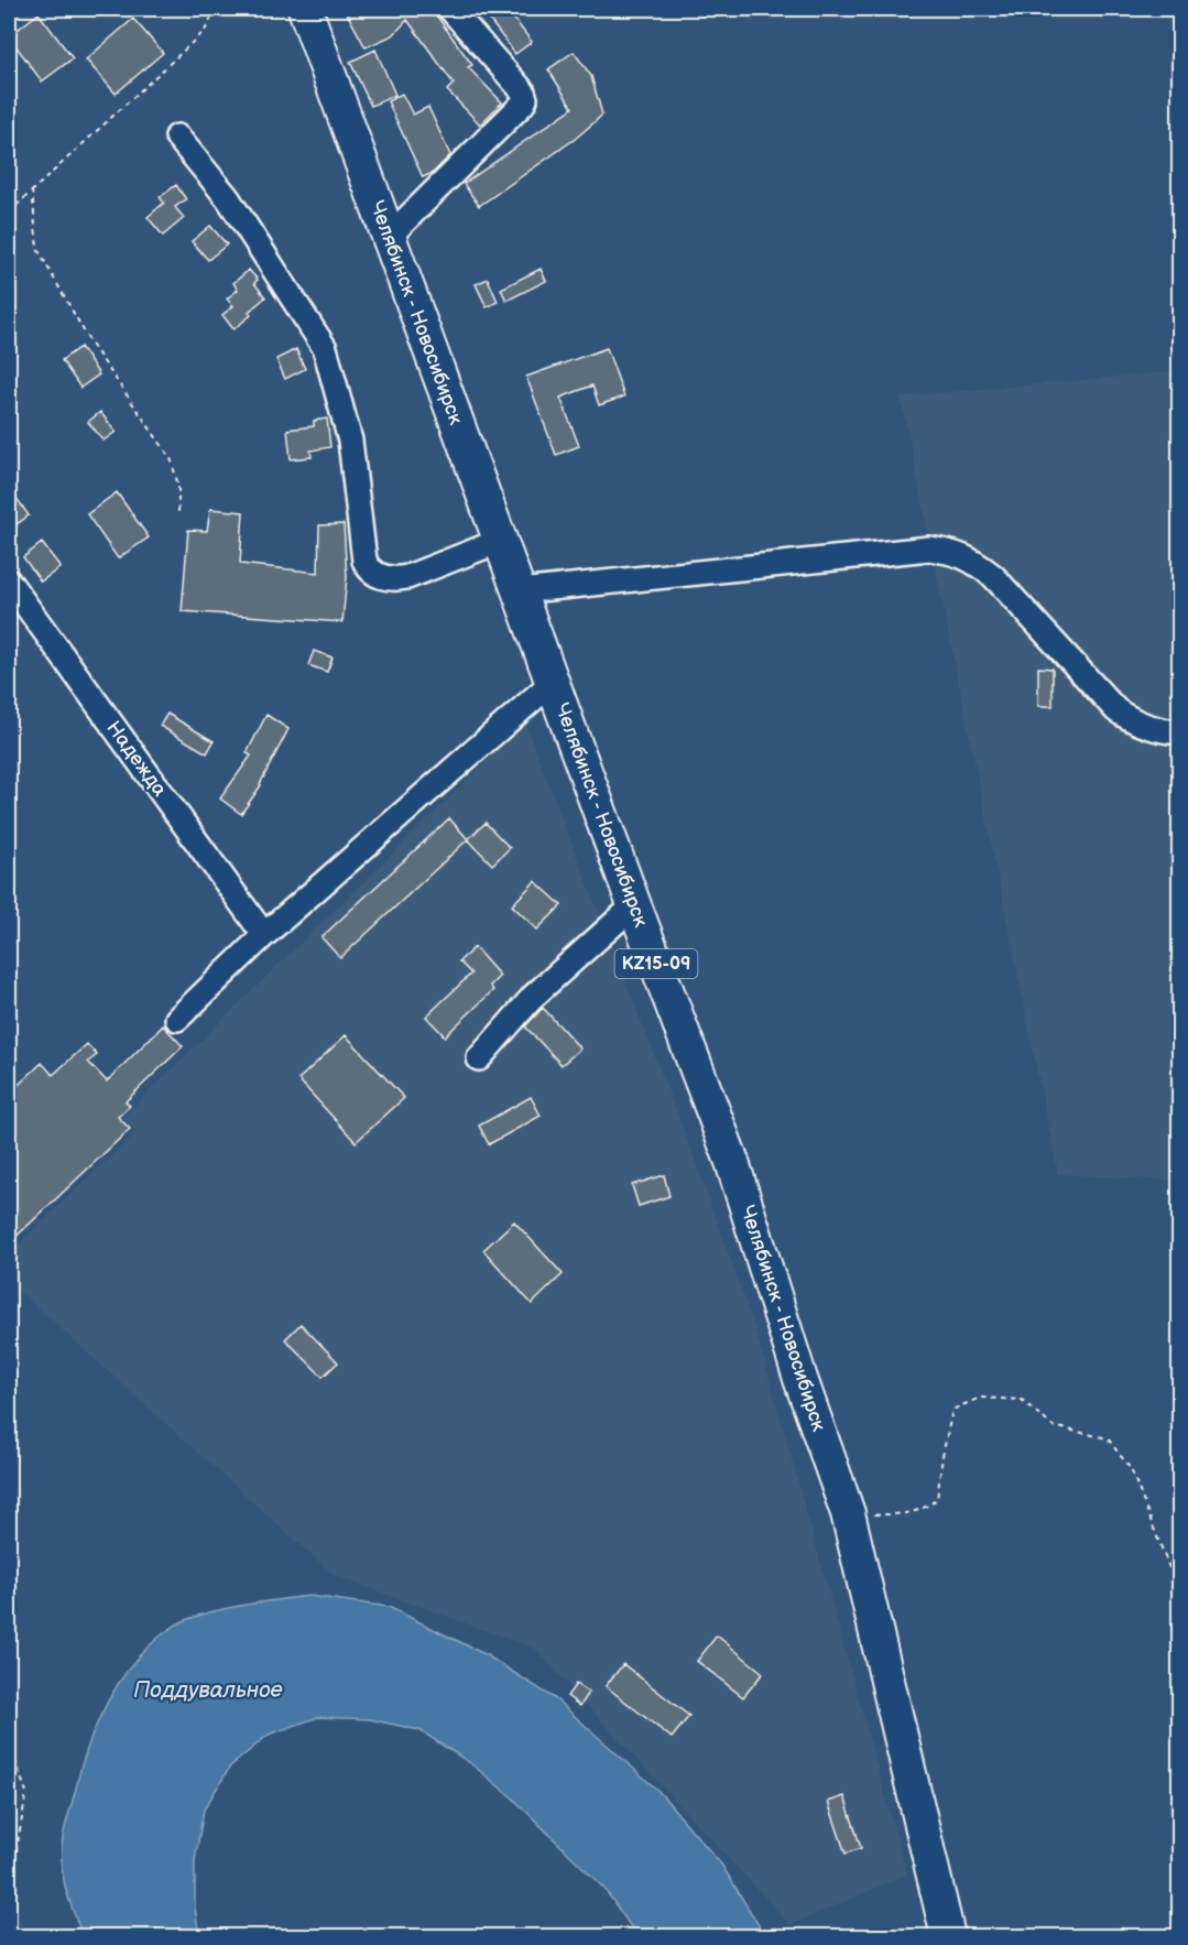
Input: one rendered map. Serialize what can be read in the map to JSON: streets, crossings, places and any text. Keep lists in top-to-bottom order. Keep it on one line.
{"streets":{"highway":["Челябинск - Новосибирск","KZ15-09"],"lane":["Надежда"]},"water":["Поддувальное"]}
